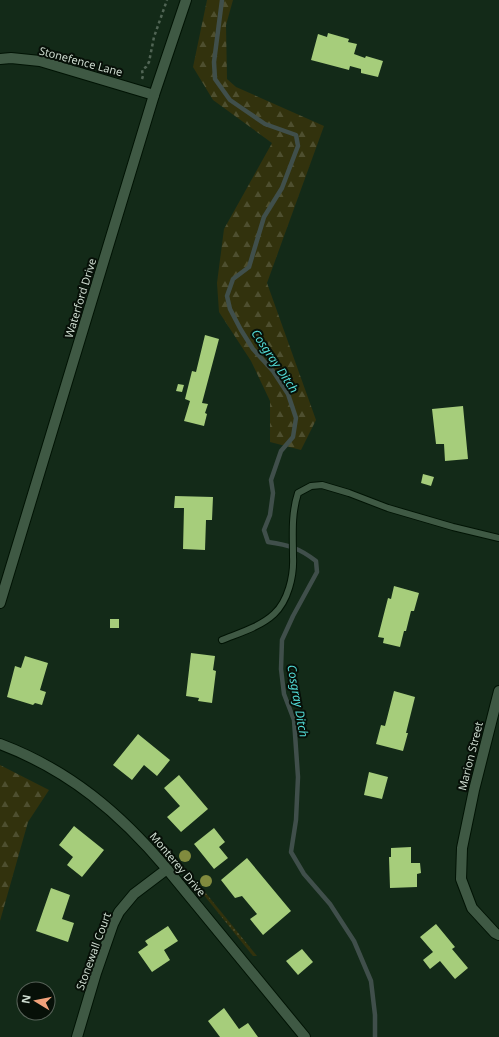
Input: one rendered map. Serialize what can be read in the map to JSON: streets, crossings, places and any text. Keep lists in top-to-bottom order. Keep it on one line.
{"streets":{"street":["Stonefence Lane","Waterford Drive","Marion Street","Monterey Drive","Stonewall Court"]},"crossings":[["Stonefence Lane","Waterford Drive"],["Monterey Drive","Stonewall Court"]],"water":["Cosgray Ditch"],"north":"left"}
